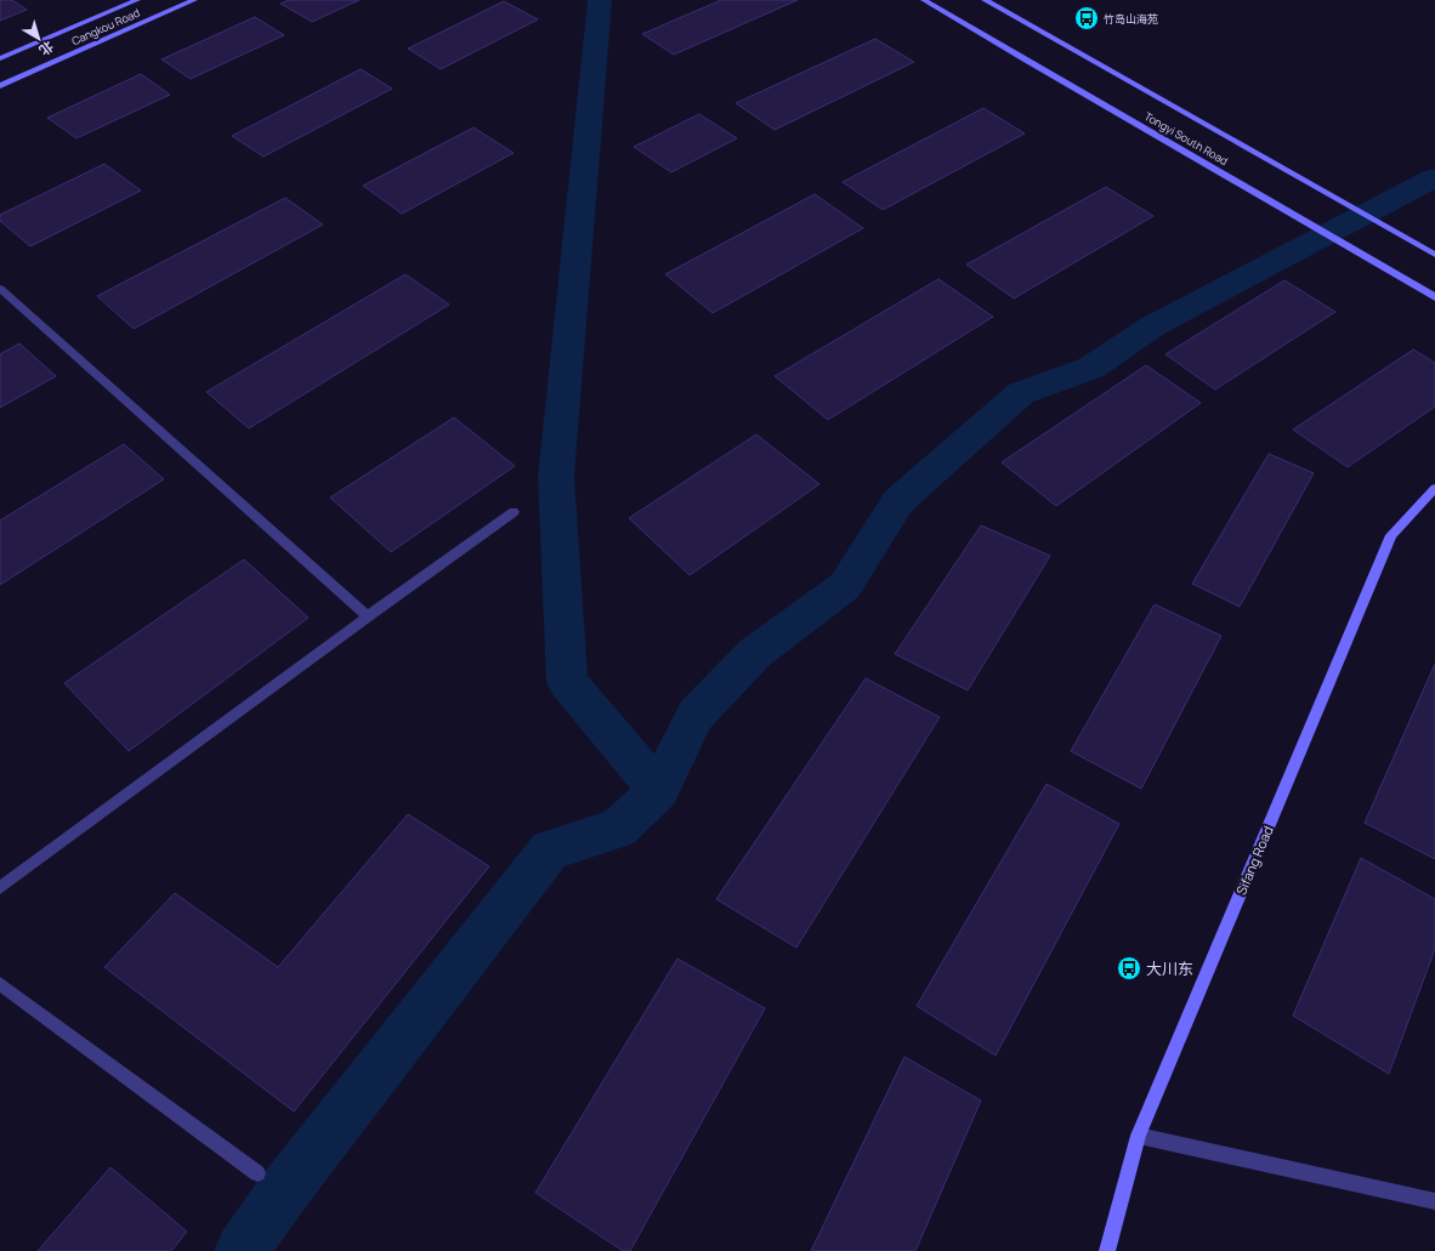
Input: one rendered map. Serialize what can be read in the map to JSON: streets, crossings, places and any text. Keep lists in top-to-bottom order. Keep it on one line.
{"streets":{"main road":["Cangkou Road","Tongyi South Road","Sifang Road"]},"places":{"bus stop":["竹岛山海苑","大川东"]},"north":"bottom right"}
